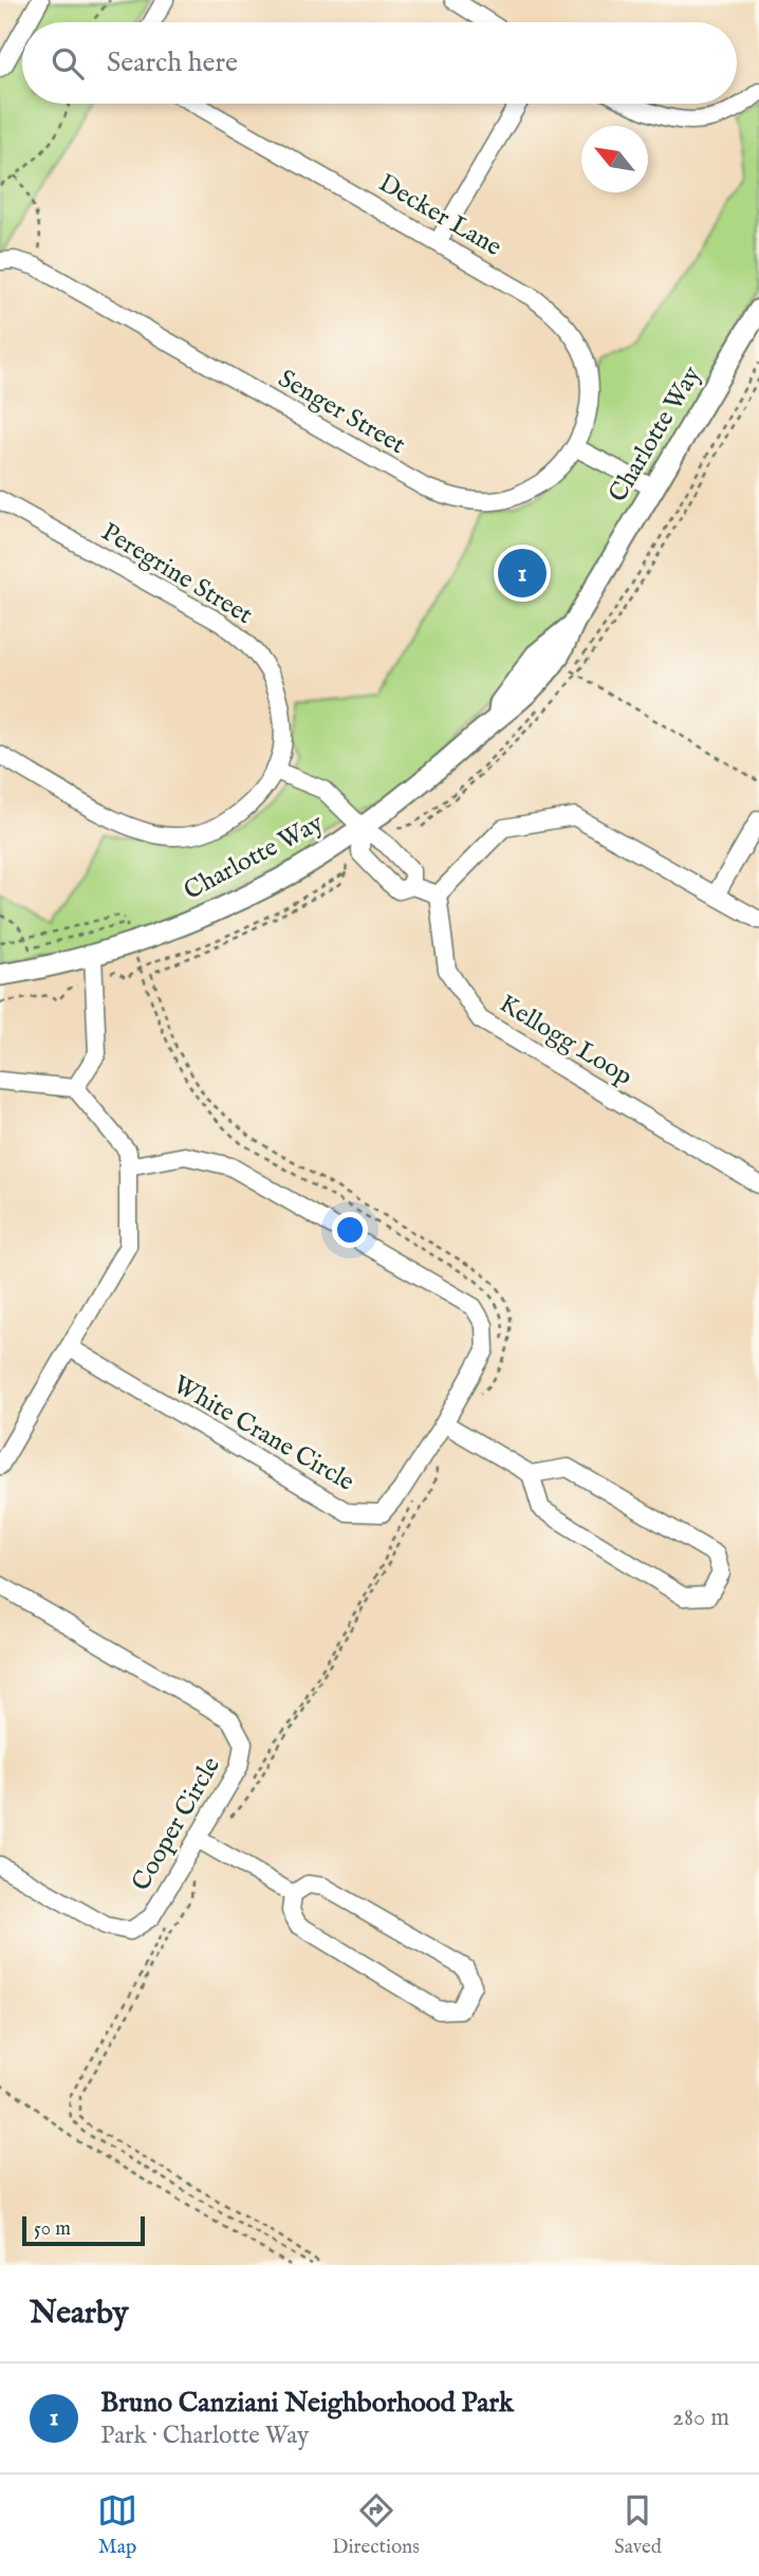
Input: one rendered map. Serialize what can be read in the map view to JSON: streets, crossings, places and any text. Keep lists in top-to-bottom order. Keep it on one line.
{"streets":{"street":["Decker Lane","Senger Street","Charlotte Way","Peregrine Street","Kellogg Loop","White Crane Circle","Cooper Circle"]},"crossings":[["Decker Lane","Senger Street"]],"scale_bar":"50 m","north":"top left","page":{"search":"Search here","pins":"1","scale":"50 m","heading":"Nearby","list":[{"mark":"1","name":"Bruno Canziani Neighborhood Park","note":"Park · Charlotte Way","value":"280 m"}],"nav":["Map","Directions","Saved"]}}
